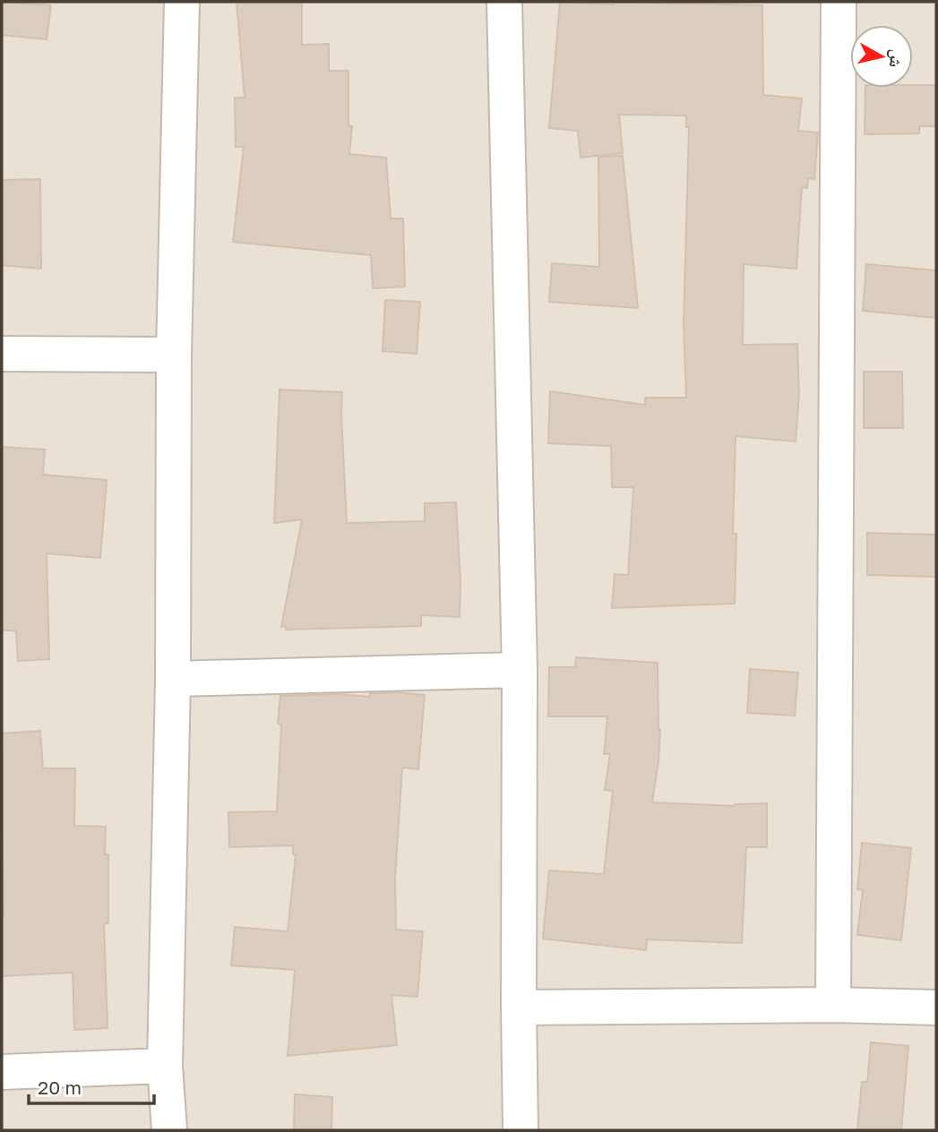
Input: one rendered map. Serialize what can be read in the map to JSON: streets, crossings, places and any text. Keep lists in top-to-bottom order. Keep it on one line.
{"scale_bar":"20 m","north":"right"}
